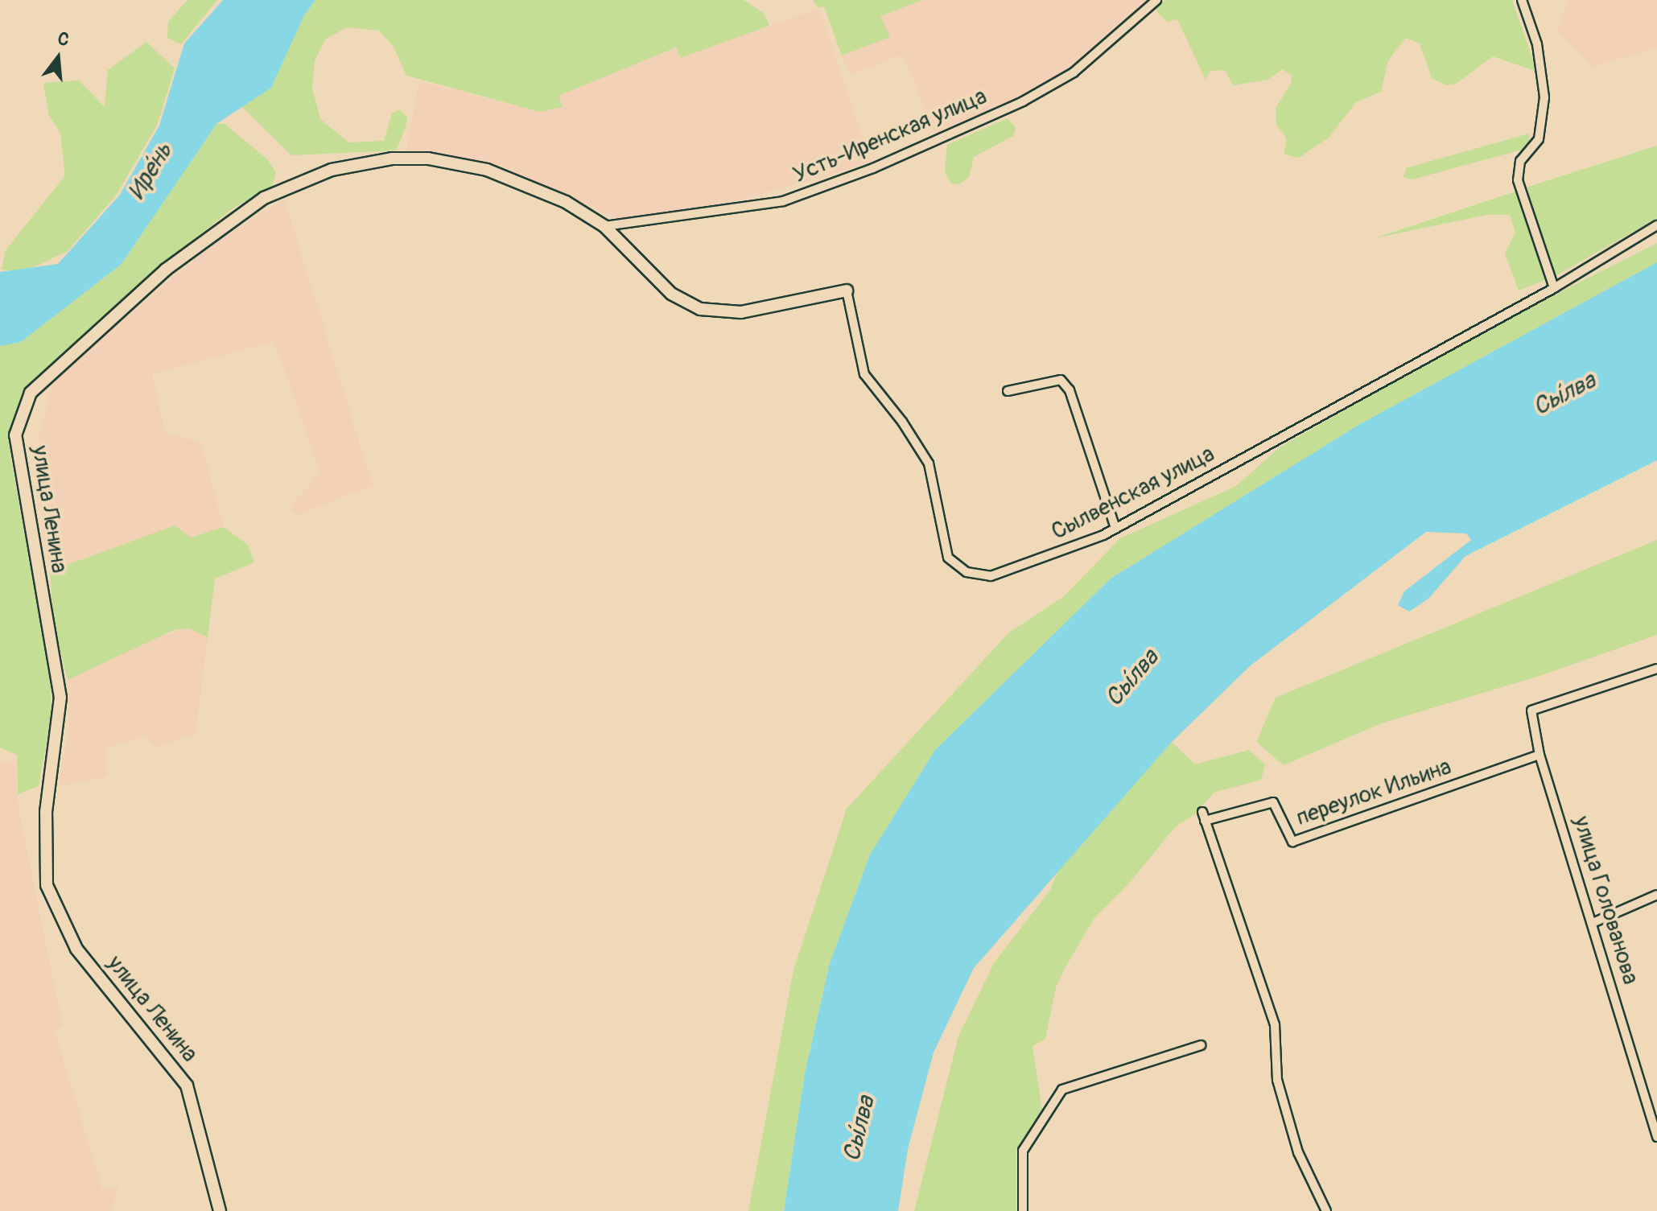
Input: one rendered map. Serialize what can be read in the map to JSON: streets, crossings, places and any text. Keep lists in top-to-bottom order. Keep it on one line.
{"streets":{"street":["Усть-Иренская улица","Сылвенская улица","улица Ленина","переулок Ильина","улица Голованова"]},"crossings":[["Усть-Иренская улица","улица Ленина"],["Сылвенская улица","улица Ленина"],["переулок Ильина","улица Голованова"]],"water":["Ире́нь","Сы́лва"],"north":"top"}
